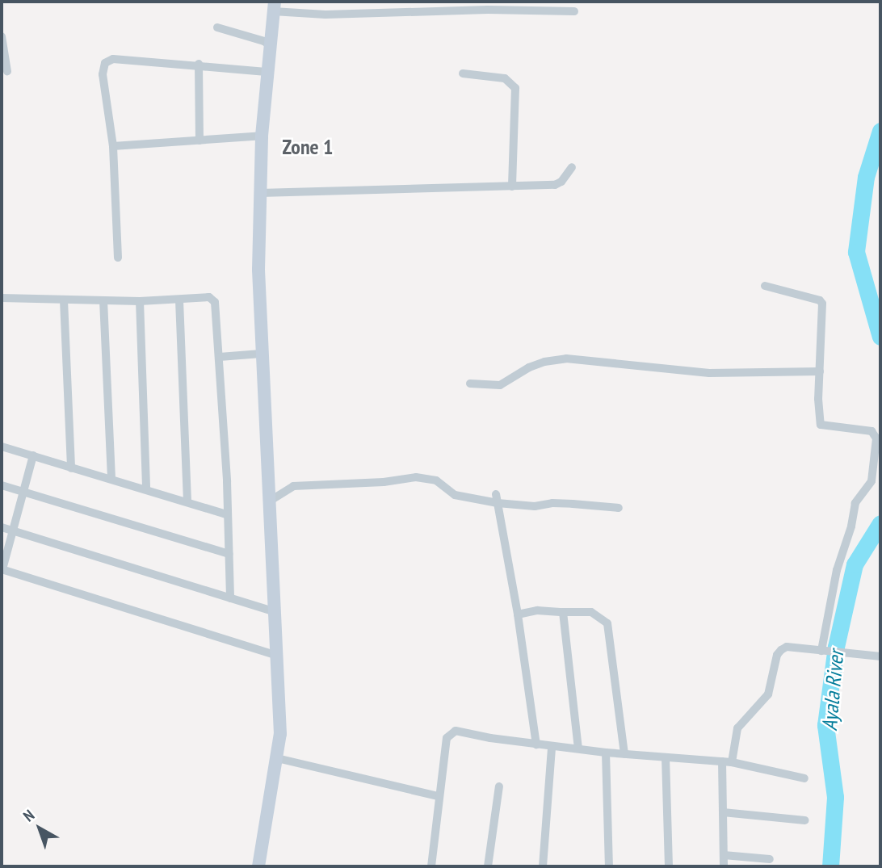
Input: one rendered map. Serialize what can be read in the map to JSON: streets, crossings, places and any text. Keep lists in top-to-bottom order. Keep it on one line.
{"districts":["Zone 1"],"water":["Ayala River"],"north":"top left"}
